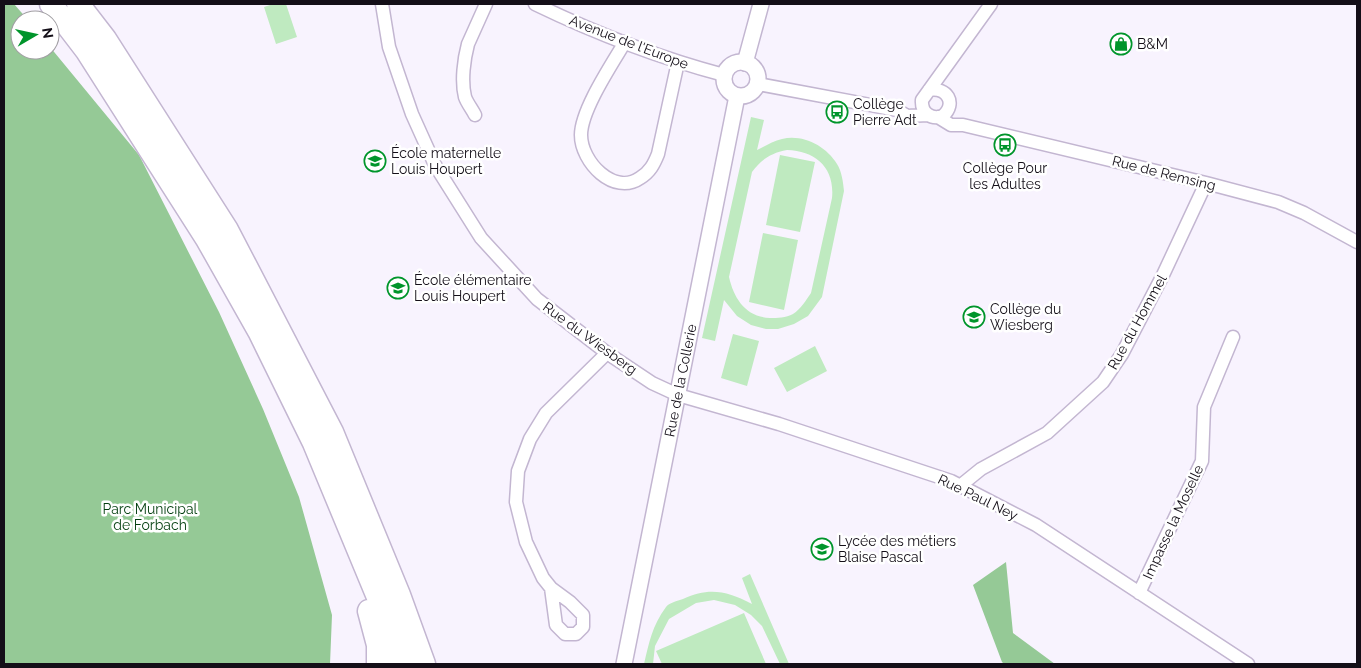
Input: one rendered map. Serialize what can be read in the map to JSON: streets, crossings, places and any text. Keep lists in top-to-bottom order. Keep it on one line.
{"streets":{"street":["Avenue de l'Europe","Rue de Remsing","Rue du Hommel","Rue du Wiesberg","Rue de la Collerie","Rue Paul Ney","Impasse la Moselle"]},"crossings":[["Avenue de l'Europe","Rue de Remsing"],["Avenue de l'Europe","Rue de la Collerie"],["Rue de Remsing","Rue du Hommel"],["Rue de Remsing","Rue de la Collerie"],["Rue du Hommel","Rue Paul Ney"],["Rue du Wiesberg","Rue de la Collerie"],["Rue du Wiesberg","Rue Paul Ney"],["Rue de la Collerie","Rue Paul Ney"],["Rue Paul Ney","Impasse la Moselle"]],"parks":["Parc Municipal de Forbach"],"places":{"shop":["B&M"],"bus stop":["Collège Pierre Adt","Collège Pour les Adultes"],"school or university":["École maternelle Louis Houpert","École élémentaire Louis Houpert","Collège du Wiesberg","Lycée des métiers Blaise Pascal"]},"north":"right"}
